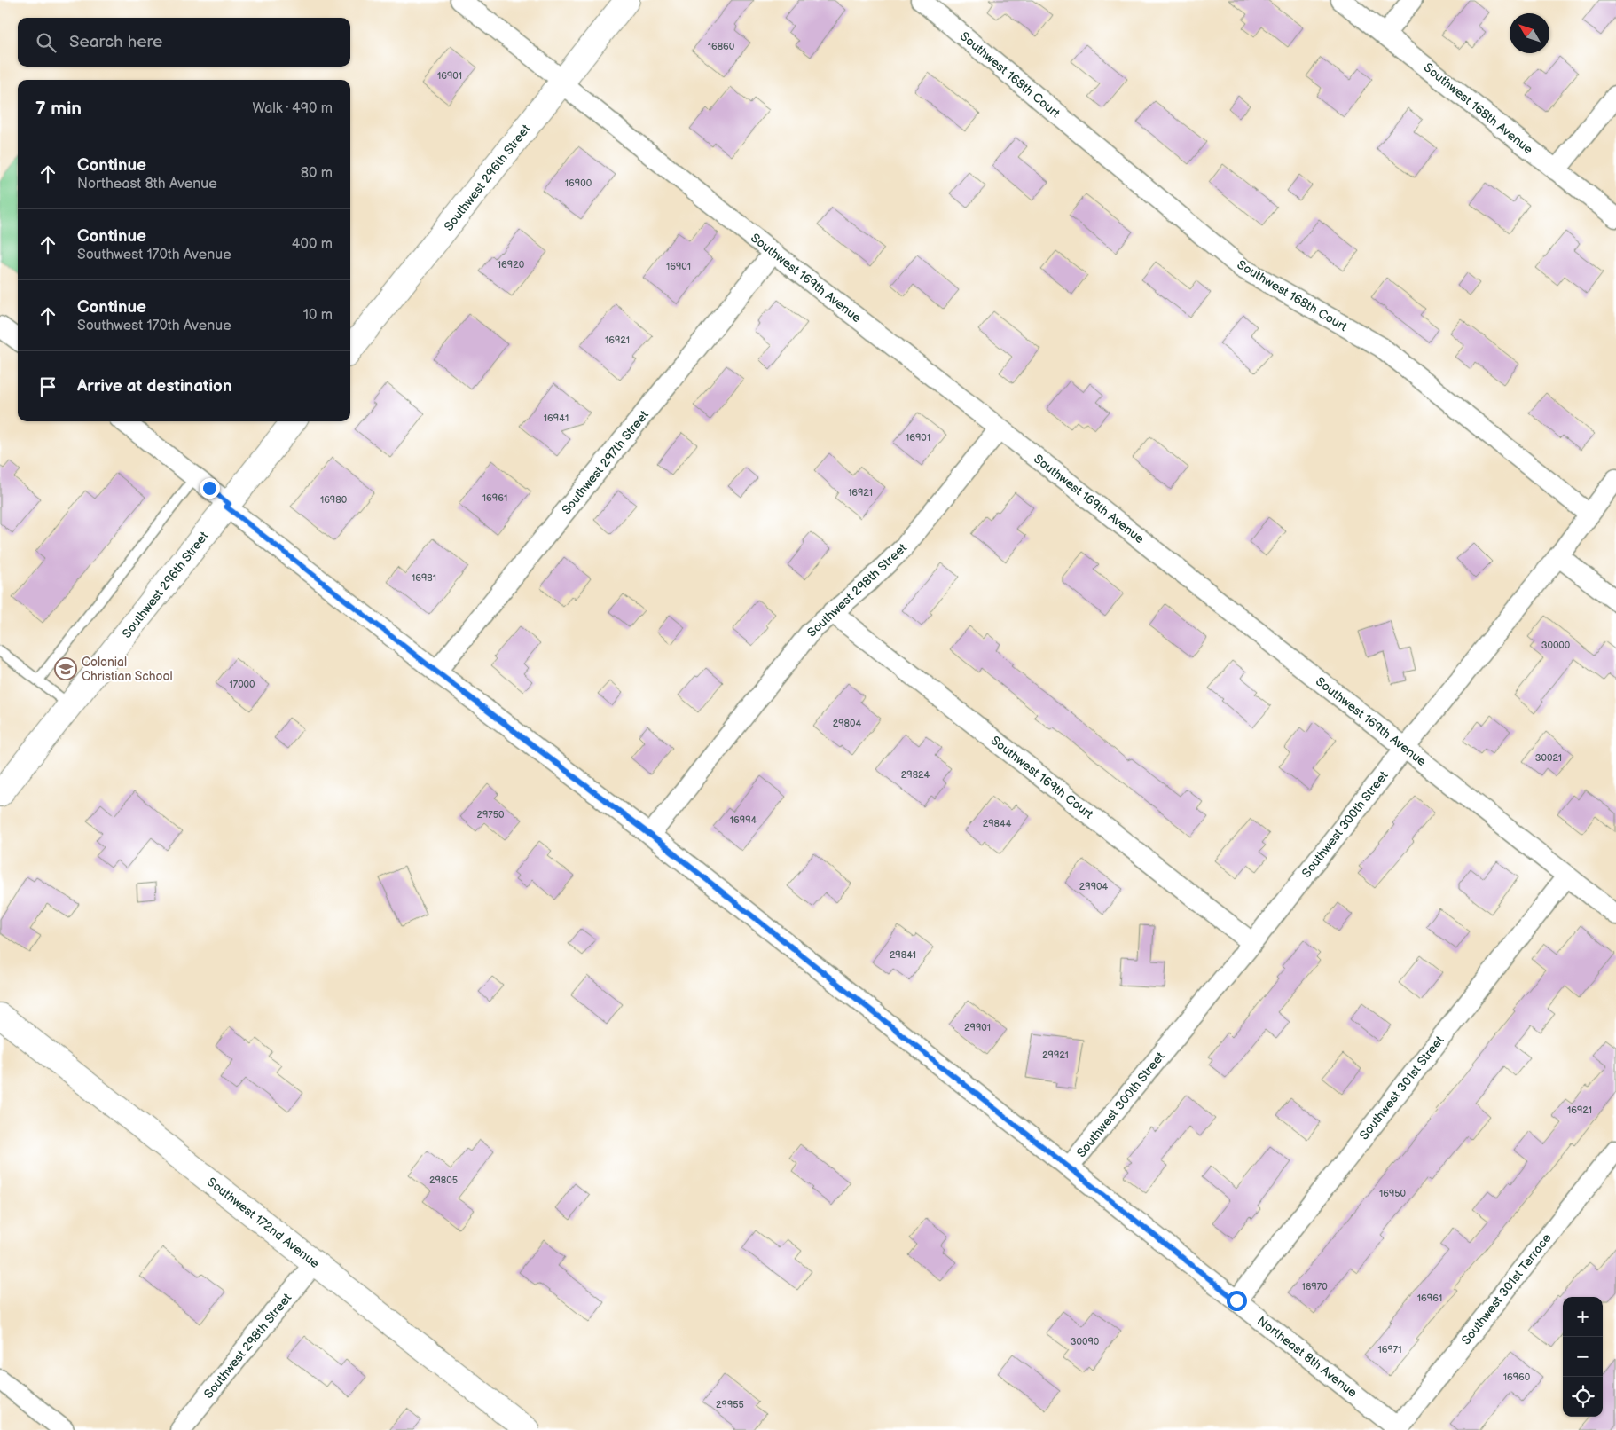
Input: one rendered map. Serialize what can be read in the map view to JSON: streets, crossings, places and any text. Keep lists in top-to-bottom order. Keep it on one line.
{"streets":{"street":["Southwest 168th Court","Southwest 168th Avenue","Southwest 296th Street","Southwest 169th Avenue","Southwest 297th Street","Southwest 298th Street","Southwest 169th Court","Southwest 300th Street","Southwest 301st Street","Southwest 172nd Avenue","Southwest 301st Terrace","Northeast 8th Avenue"]},"crossings":[["Southwest 168th Court","Southwest 300th Street"],["Southwest 296th Street","Southwest 169th Avenue"],["Southwest 296th Street","Northeast 8th Avenue"],["Southwest 169th Avenue","Southwest 297th Street"],["Southwest 169th Avenue","Southwest 298th Street"],["Southwest 169th Avenue","Southwest 300th Street"],["Southwest 169th Avenue","Southwest 301st Street"],["Southwest 297th Street","Northeast 8th Avenue"],["Southwest 298th Street","Southwest 169th Court"],["Southwest 298th Street","Southwest 172nd Avenue"],["Southwest 298th Street","Northeast 8th Avenue"],["Southwest 169th Court","Southwest 300th Street"],["Southwest 300th Street","Northeast 8th Avenue"],["Southwest 301st Street","Northeast 8th Avenue"],["Southwest 301st Terrace","Northeast 8th Avenue"]],"places":{"school or university":["Colonial Christian School"]},"house_numbers":["16860","16901","16900","16920","16901","16921","16941","16901","16921","16961","16980","16981","30000","17000","29804","30021","29824","29750","16994","29844","29904","29841","29901","29921","16921","29805","16950","16970","16961","30090","16971","16960","29955"],"north":"top left","page":{"search":"Search here","heading":["7 min","Walk · 490 m"],"list":[["Continue","Northeast 8th Avenue","80 m"],["Continue","Southwest 170th Avenue","400 m"],["Continue","Southwest 170th Avenue","10 m"],"Arrive at destination"],"map_buttons":["+","−"]}}
